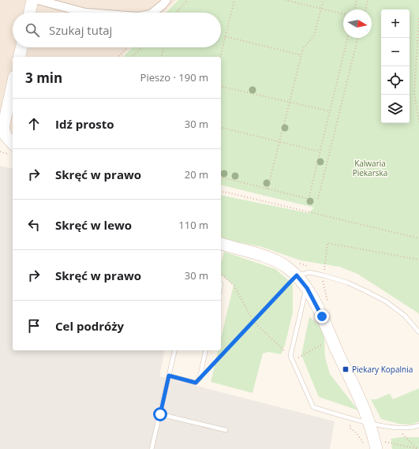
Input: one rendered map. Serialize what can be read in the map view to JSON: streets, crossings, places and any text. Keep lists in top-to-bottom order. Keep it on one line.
{"parks":["Kalwaria Piekarska"],"places":{"transit":["Piekary Kopalnia"]},"north":"right","page":{"map_buttons":["+","−"],"search":"Szukaj tutaj","heading":["3 min","Pieszo · 190 m"],"list":[["Idź prosto","30 m"],["Skręć w prawo","20 m"],["Skręć w lewo","110 m"],["Skręć w prawo","30 m"],"Cel podróży"]}}
